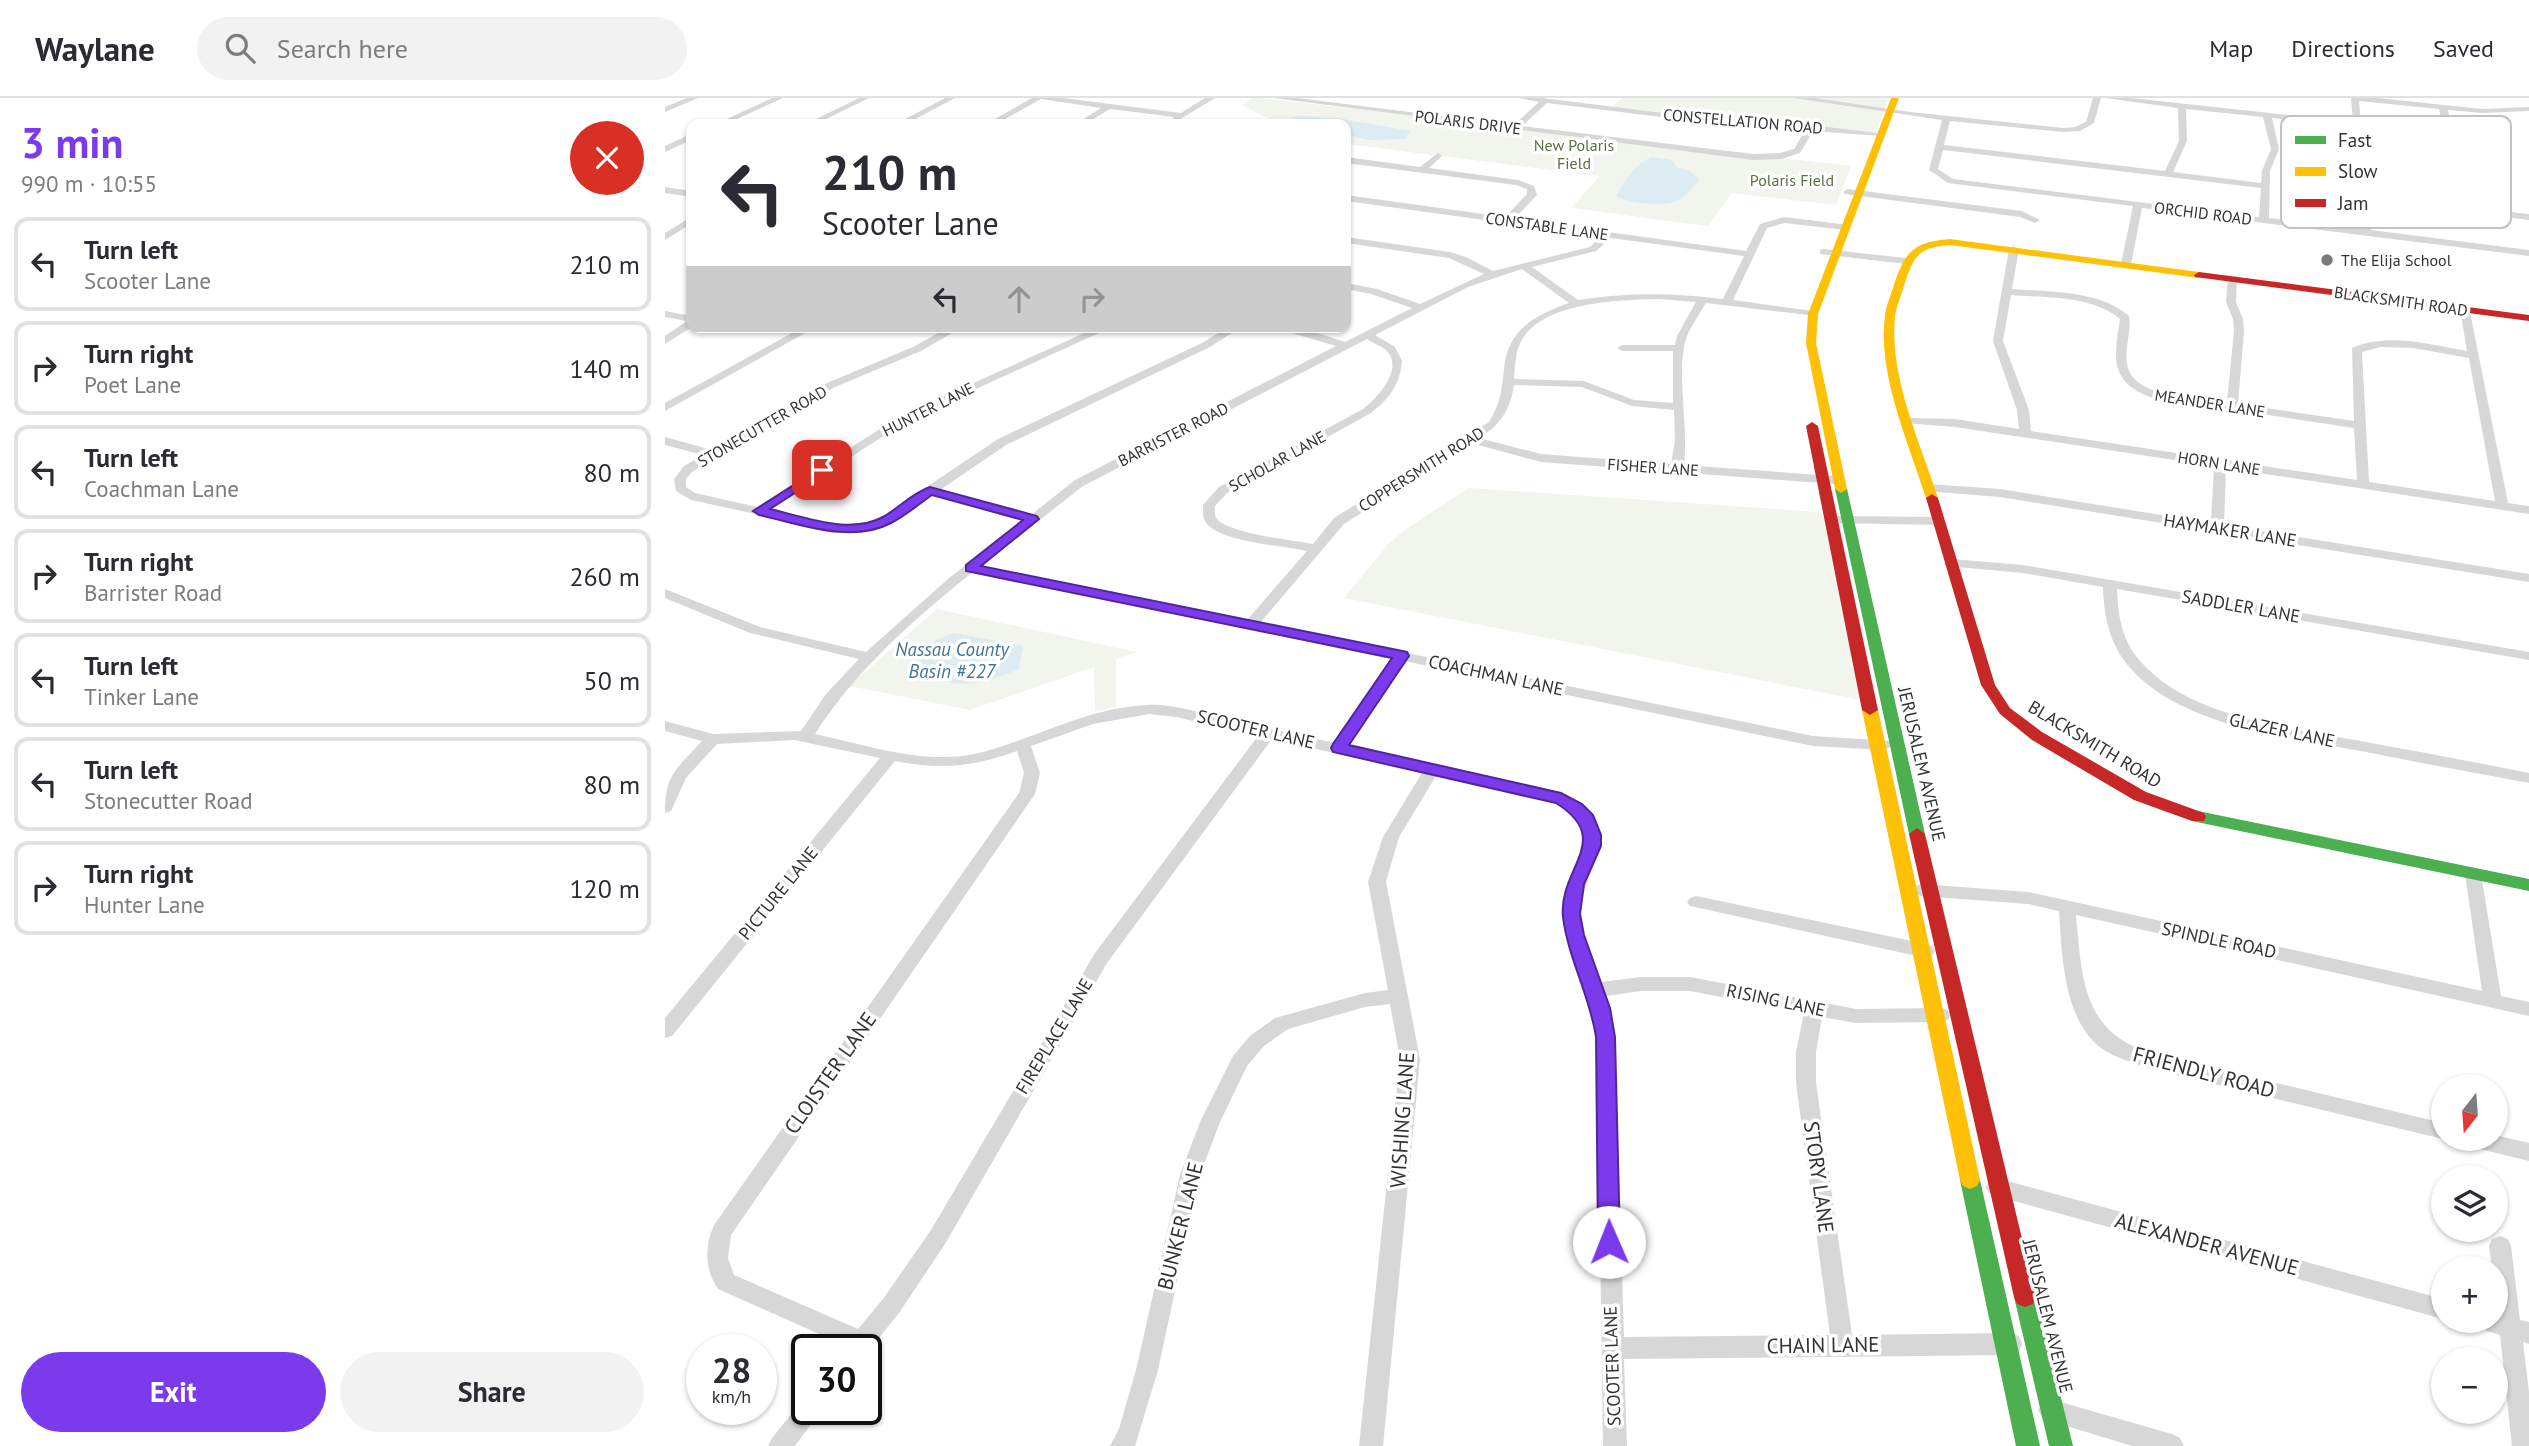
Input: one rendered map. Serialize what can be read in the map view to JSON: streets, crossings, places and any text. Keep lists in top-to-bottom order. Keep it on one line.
{"streets":{"main road":["BLACKSMITH ROAD","JERUSALEM AVENUE"],"street":["CONSTELLATION ROAD","POLARIS DRIVE","ORCHID ROAD","CONSTABLE LANE","MEANDER LANE","HUNTER LANE","STONECUTTER ROAD","BARRISTER ROAD","SCHOLAR LANE","HORN LANE","FISHER LANE","COPPERSMITH ROAD","HAYMAKER LANE","SADDLER LANE","COACHMAN LANE","SCOOTER LANE","GLAZER LANE","PICTURE LANE","SPINDLE ROAD","RISING LANE","FIREPLACE LANE","FRIENDLY ROAD","CLOISTER LANE","WISHING LANE","STORY LANE","BUNKER LANE","ALEXANDER AVENUE","CHAIN LANE"]},"crossings":[["CONSTELLATION ROAD","POLARIS DRIVE"],["CONSTELLATION ROAD","JERUSALEM AVENUE"],["CONSTABLE LANE","BARRISTER ROAD"],["BLACKSMITH ROAD","HORN LANE"],["BLACKSMITH ROAD","HAYMAKER LANE"],["BLACKSMITH ROAD","SADDLER LANE"],["HUNTER LANE","STONECUTTER ROAD"],["BARRISTER ROAD","SCHOLAR LANE"],["BARRISTER ROAD","COACHMAN LANE"],["BARRISTER ROAD","SCOOTER LANE"],["SCHOLAR LANE","COPPERSMITH ROAD"],["FISHER LANE","COPPERSMITH ROAD"],["FISHER LANE","JERUSALEM AVENUE"],["COPPERSMITH ROAD","COACHMAN LANE"],["COPPERSMITH ROAD","JERUSALEM AVENUE"],["SADDLER LANE","GLAZER LANE"],["COACHMAN LANE","JERUSALEM AVENUE"],["SCOOTER LANE","PICTURE LANE"],["SCOOTER LANE","RISING LANE"],["SCOOTER LANE","FIREPLACE LANE"],["SCOOTER LANE","CLOISTER LANE"],["SCOOTER LANE","WISHING LANE"],["SCOOTER LANE","CHAIN LANE"],["JERUSALEM AVENUE","SPINDLE ROAD"],["JERUSALEM AVENUE","RISING LANE"],["JERUSALEM AVENUE","ALEXANDER AVENUE"],["JERUSALEM AVENUE","CHAIN LANE"],["SPINDLE ROAD","FRIENDLY ROAD"],["RISING LANE","STORY LANE"],["WISHING LANE","BUNKER LANE"],["STORY LANE","CHAIN LANE"]],"water":["Nassau County Basin #227"],"parks":["New Polaris Field","Polaris Field"],"places":["The Elija School"],"legend":["Fast","Slow","Jam"],"north":"bottom","page":{"header":"Waylane","search":"Search here","nav":["Map","Directions","Saved"],"heading":["3 min","990 m · 10:55"],"turn":["210 m","Scooter Lane"],"list":[{"name":"Turn left","note":"Scooter Lane","value":"210 m"},{"name":"Turn right","note":"Poet Lane","value":"140 m"},{"name":"Turn left","note":"Coachman Lane","value":"80 m"},{"name":"Turn right","note":"Barrister Road","value":"260 m"},{"name":"Turn left","note":"Tinker Lane","value":"50 m"},{"name":"Turn left","note":"Stonecutter Road","value":"80 m"},{"name":"Turn right","note":"Hunter Lane","value":"120 m"}],"map_buttons":["+","−"],"speed":"28 km/h","limit":"30","buttons":["Exit","Share"]}}
